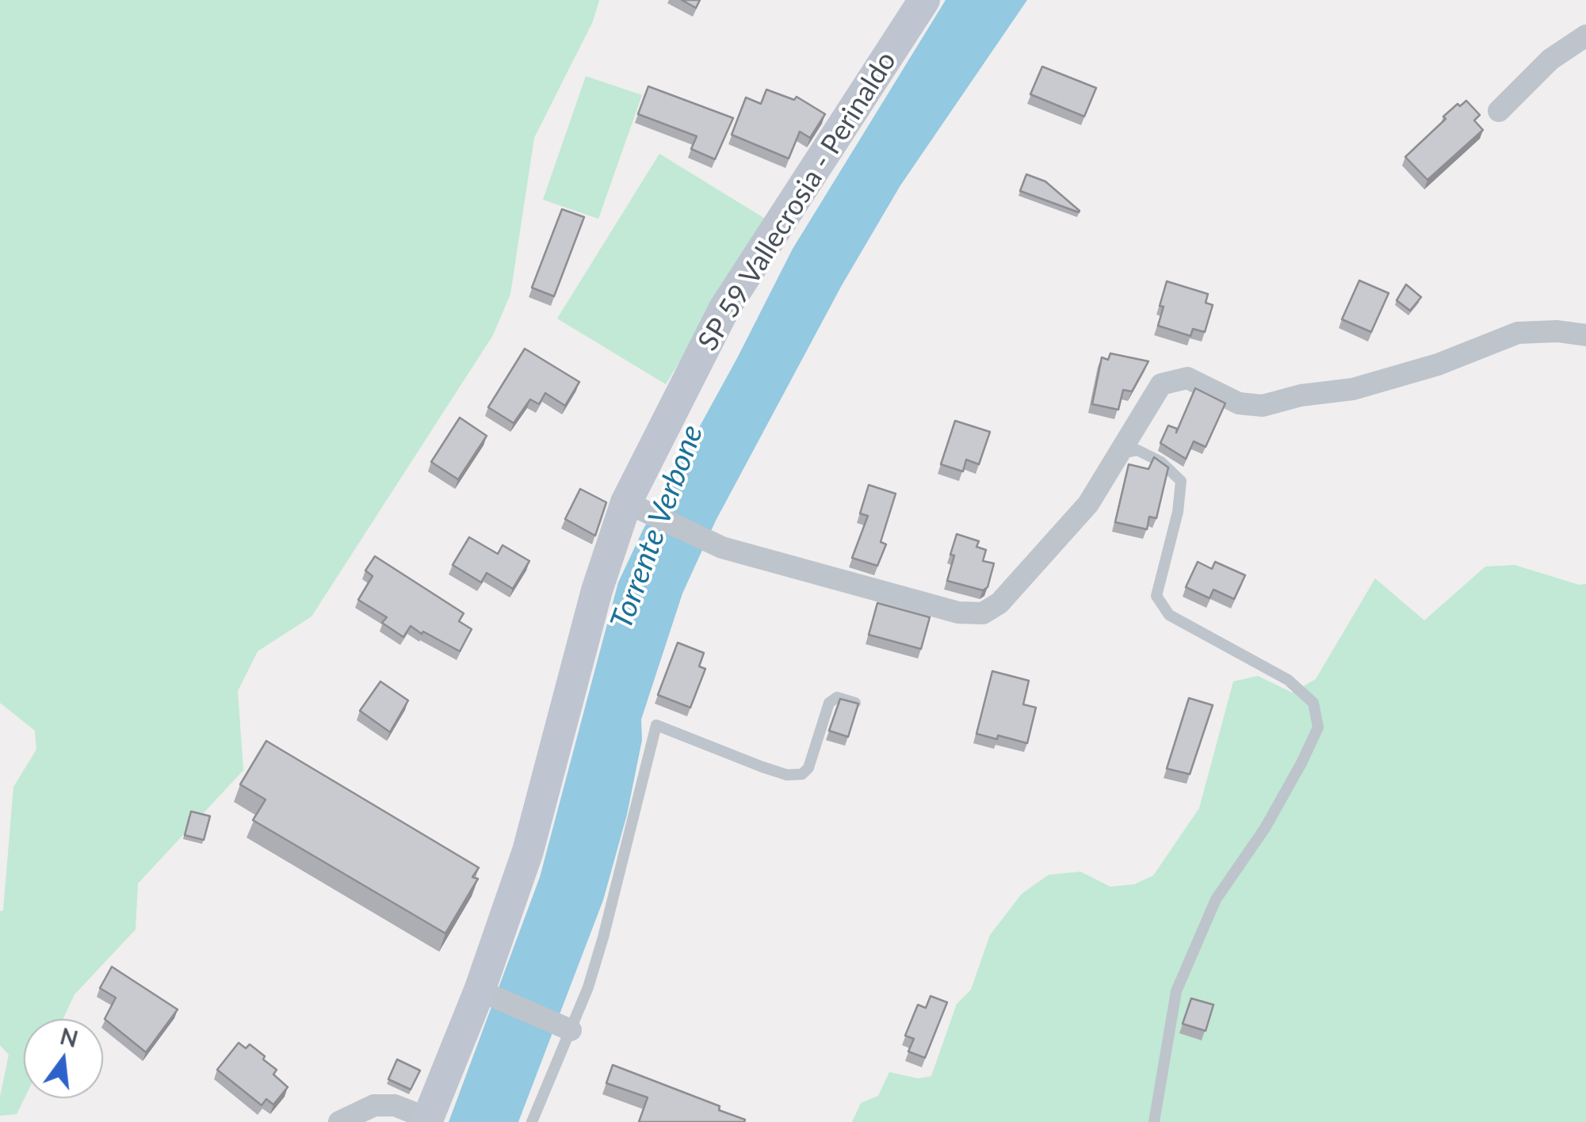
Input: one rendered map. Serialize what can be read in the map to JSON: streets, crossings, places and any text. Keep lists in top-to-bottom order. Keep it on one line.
{"streets":{"main road":["SP 59 Vallecrosia - Perinaldo"]},"water":["Torrente Verbone"],"north":"top"}
